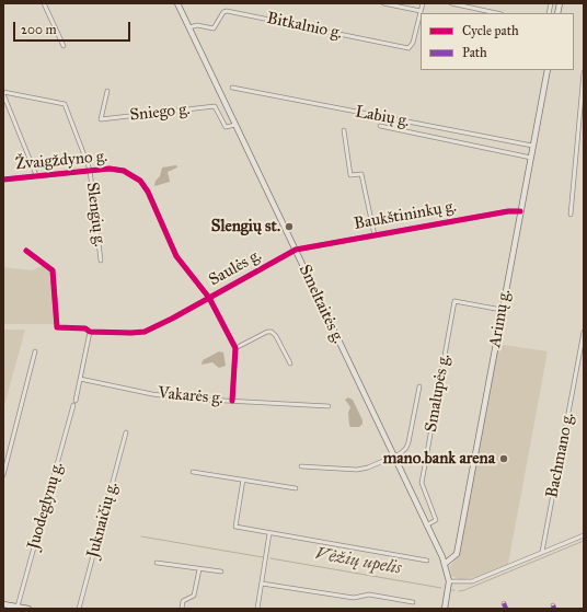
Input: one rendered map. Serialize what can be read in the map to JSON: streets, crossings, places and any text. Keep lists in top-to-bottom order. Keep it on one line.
{"streets":{"main road":["Smeltaitės g.","Arimų g."],"street":["Bitkalnio g.","Sniego g.","Labių g.","Žvaigždyno g.","Slengių g.","Baukštininkų g.","Saulės g.","Smalupės g.","Vakarės g.","Bachmano g.","Juodeglynų g.","Juknaičių g."]},"crossings":[["Bitkalnio g.","Smeltaitės g."],["Sniego g.","Smeltaitės g."],["Labių g.","Arimų g."],["Žvaigždyno g.","Slengių g."],["Žvaigždyno g.","Saulės g."],["Baukštininkų g.","Saulės g."],["Baukštininkų g.","Smeltaitės g."],["Baukštininkų g.","Arimų g."],["Saulės g.","Smeltaitės g."],["Smeltaitės g.","Arimų g."],["Smeltaitės g.","Smalupės g."],["Arimų g.","Smalupės g."]],"water":["Vėžių upelis"],"places":["Slengių st.","mano.bank arena"],"legend":["Cycle path","Path"],"scale_bar":"200 m"}
